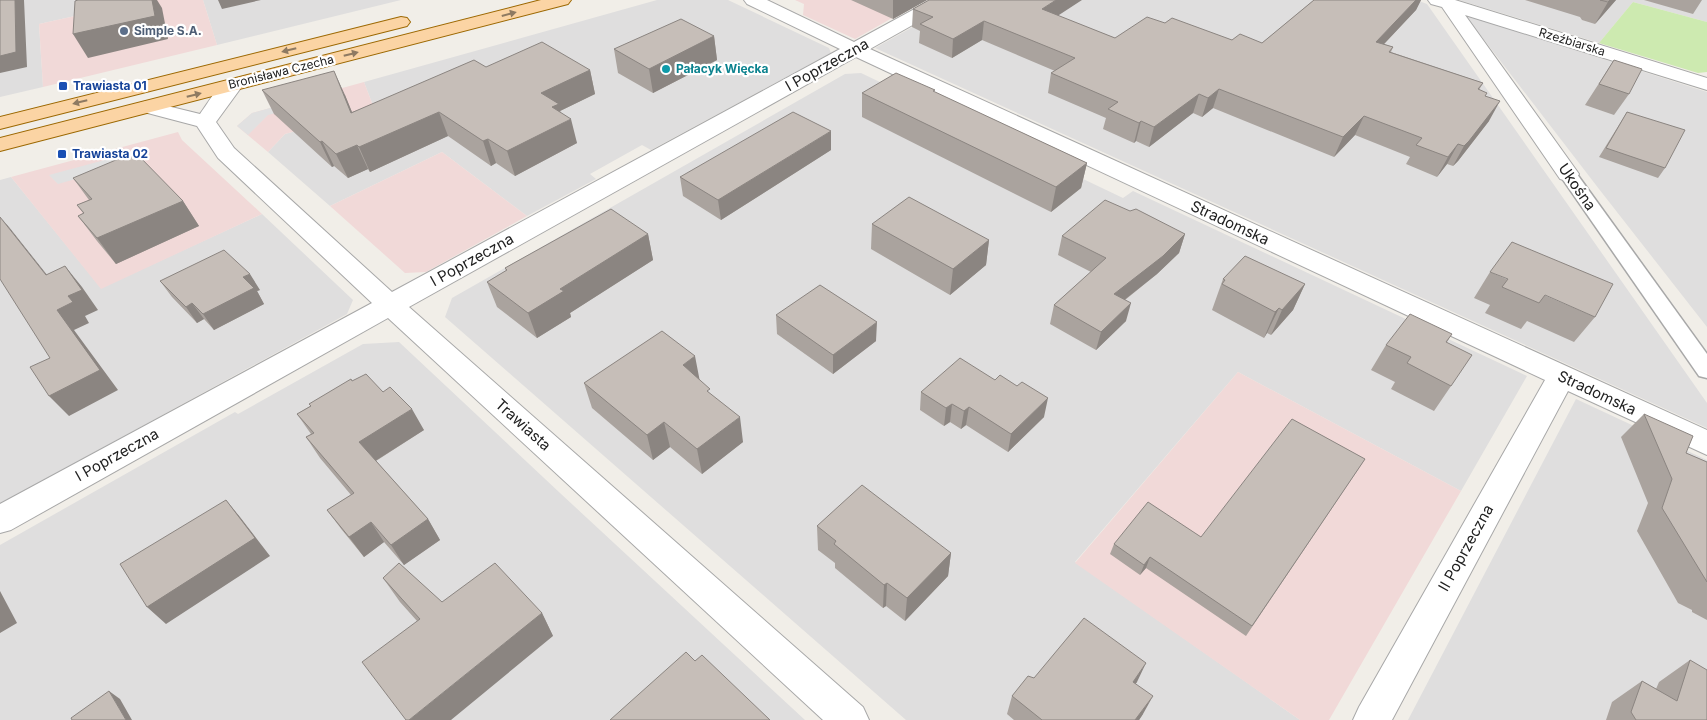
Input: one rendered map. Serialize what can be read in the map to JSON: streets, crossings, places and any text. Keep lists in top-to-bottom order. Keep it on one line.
{"streets":{"main road":["Bronisława Czecha"],"street":["Rzeźbiarska","I Poprzeczna","Ukośna","Stradomska","Trawiasta","II Poprzeczna"]},"crossings":[["Rzeźbiarska","Ukośna"],["I Poprzeczna","Stradomska"],["I Poprzeczna","Trawiasta"],["Stradomska","II Poprzeczna"]],"places":{"other":["Simple S.A.","Pałacyk Więcka"],"transit":["Trawiasta 01","Trawiasta 02"]}}
